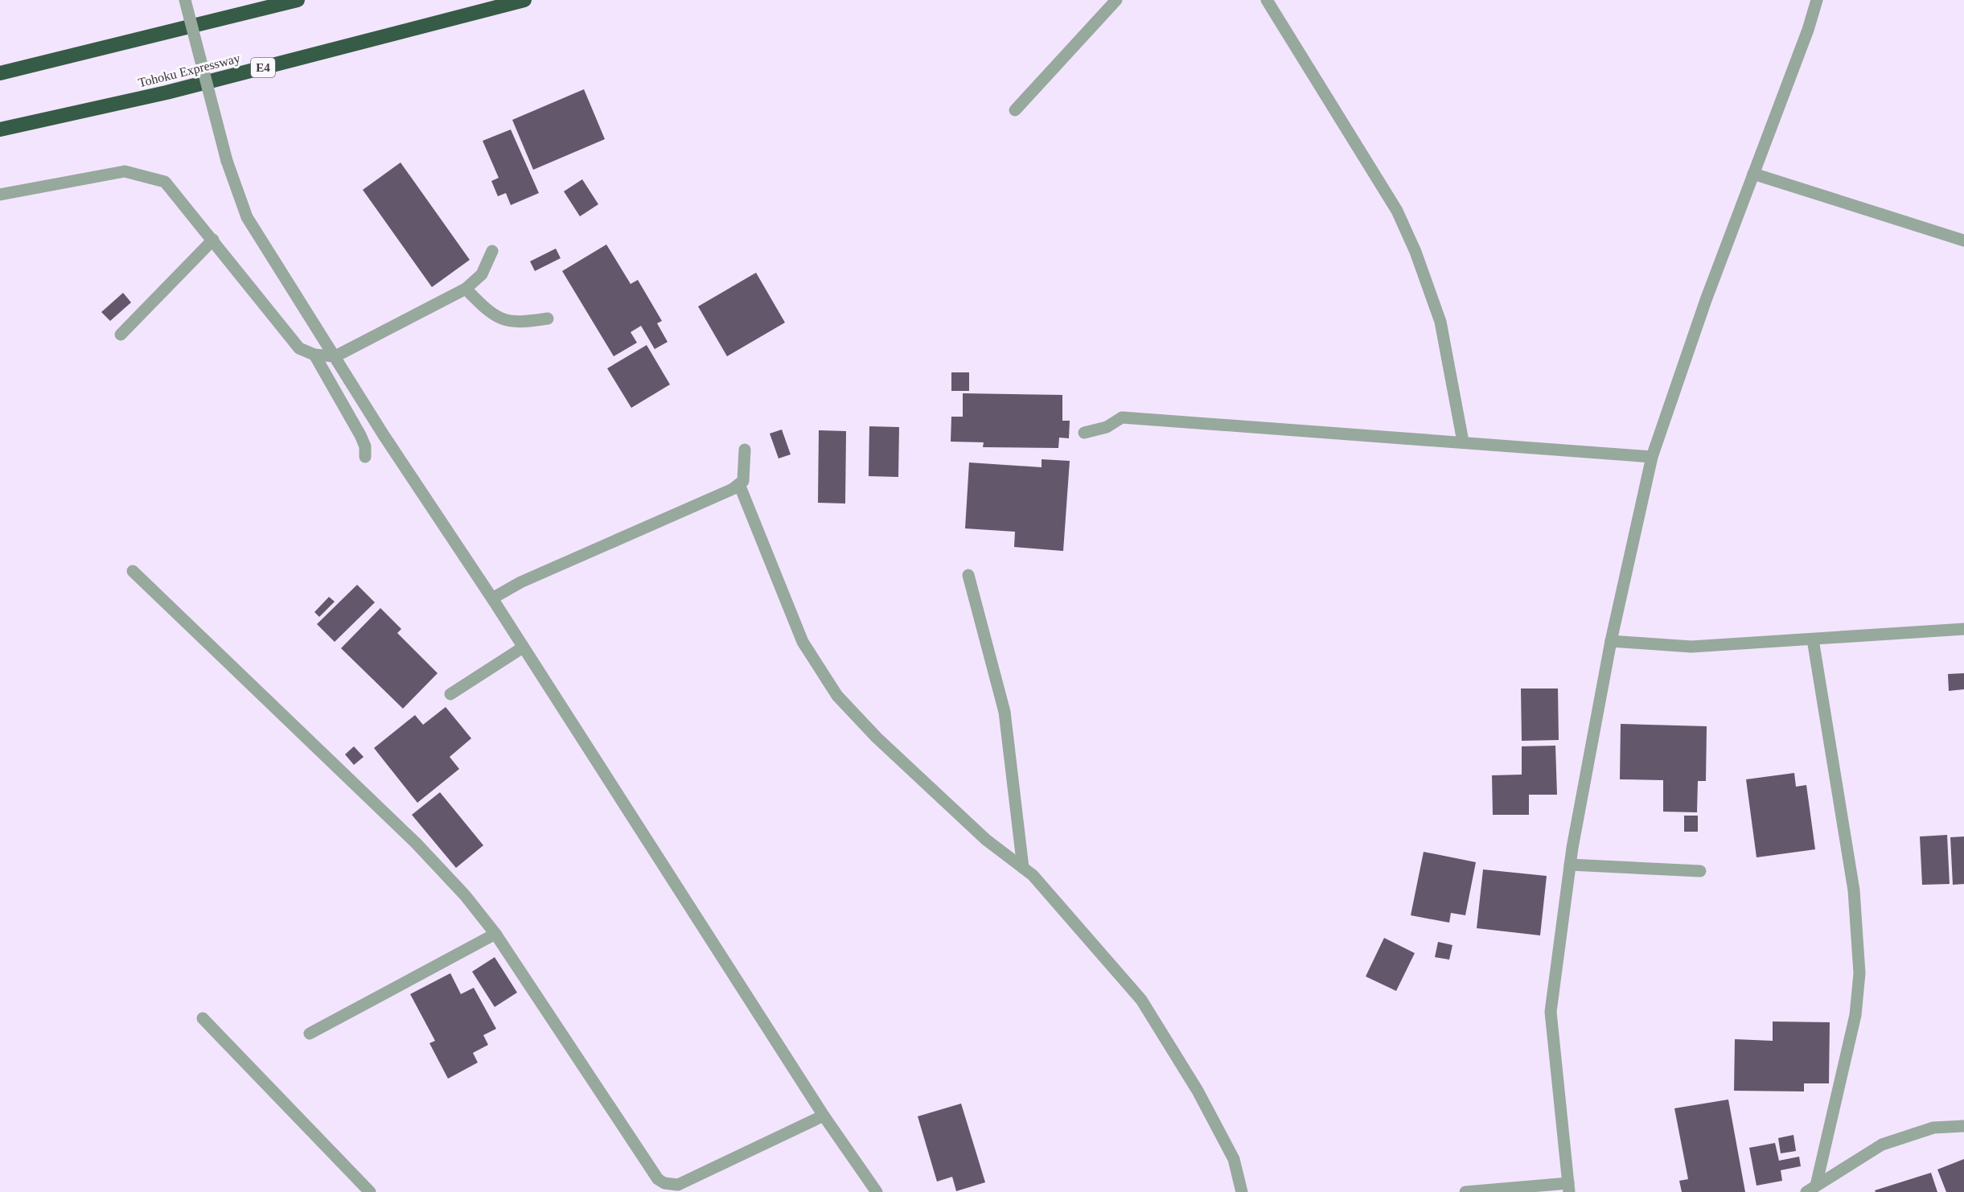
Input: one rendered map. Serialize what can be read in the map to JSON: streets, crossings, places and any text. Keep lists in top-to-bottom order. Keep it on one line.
{"streets":{"highway":["E4","Tohoku Expressway"]}}
